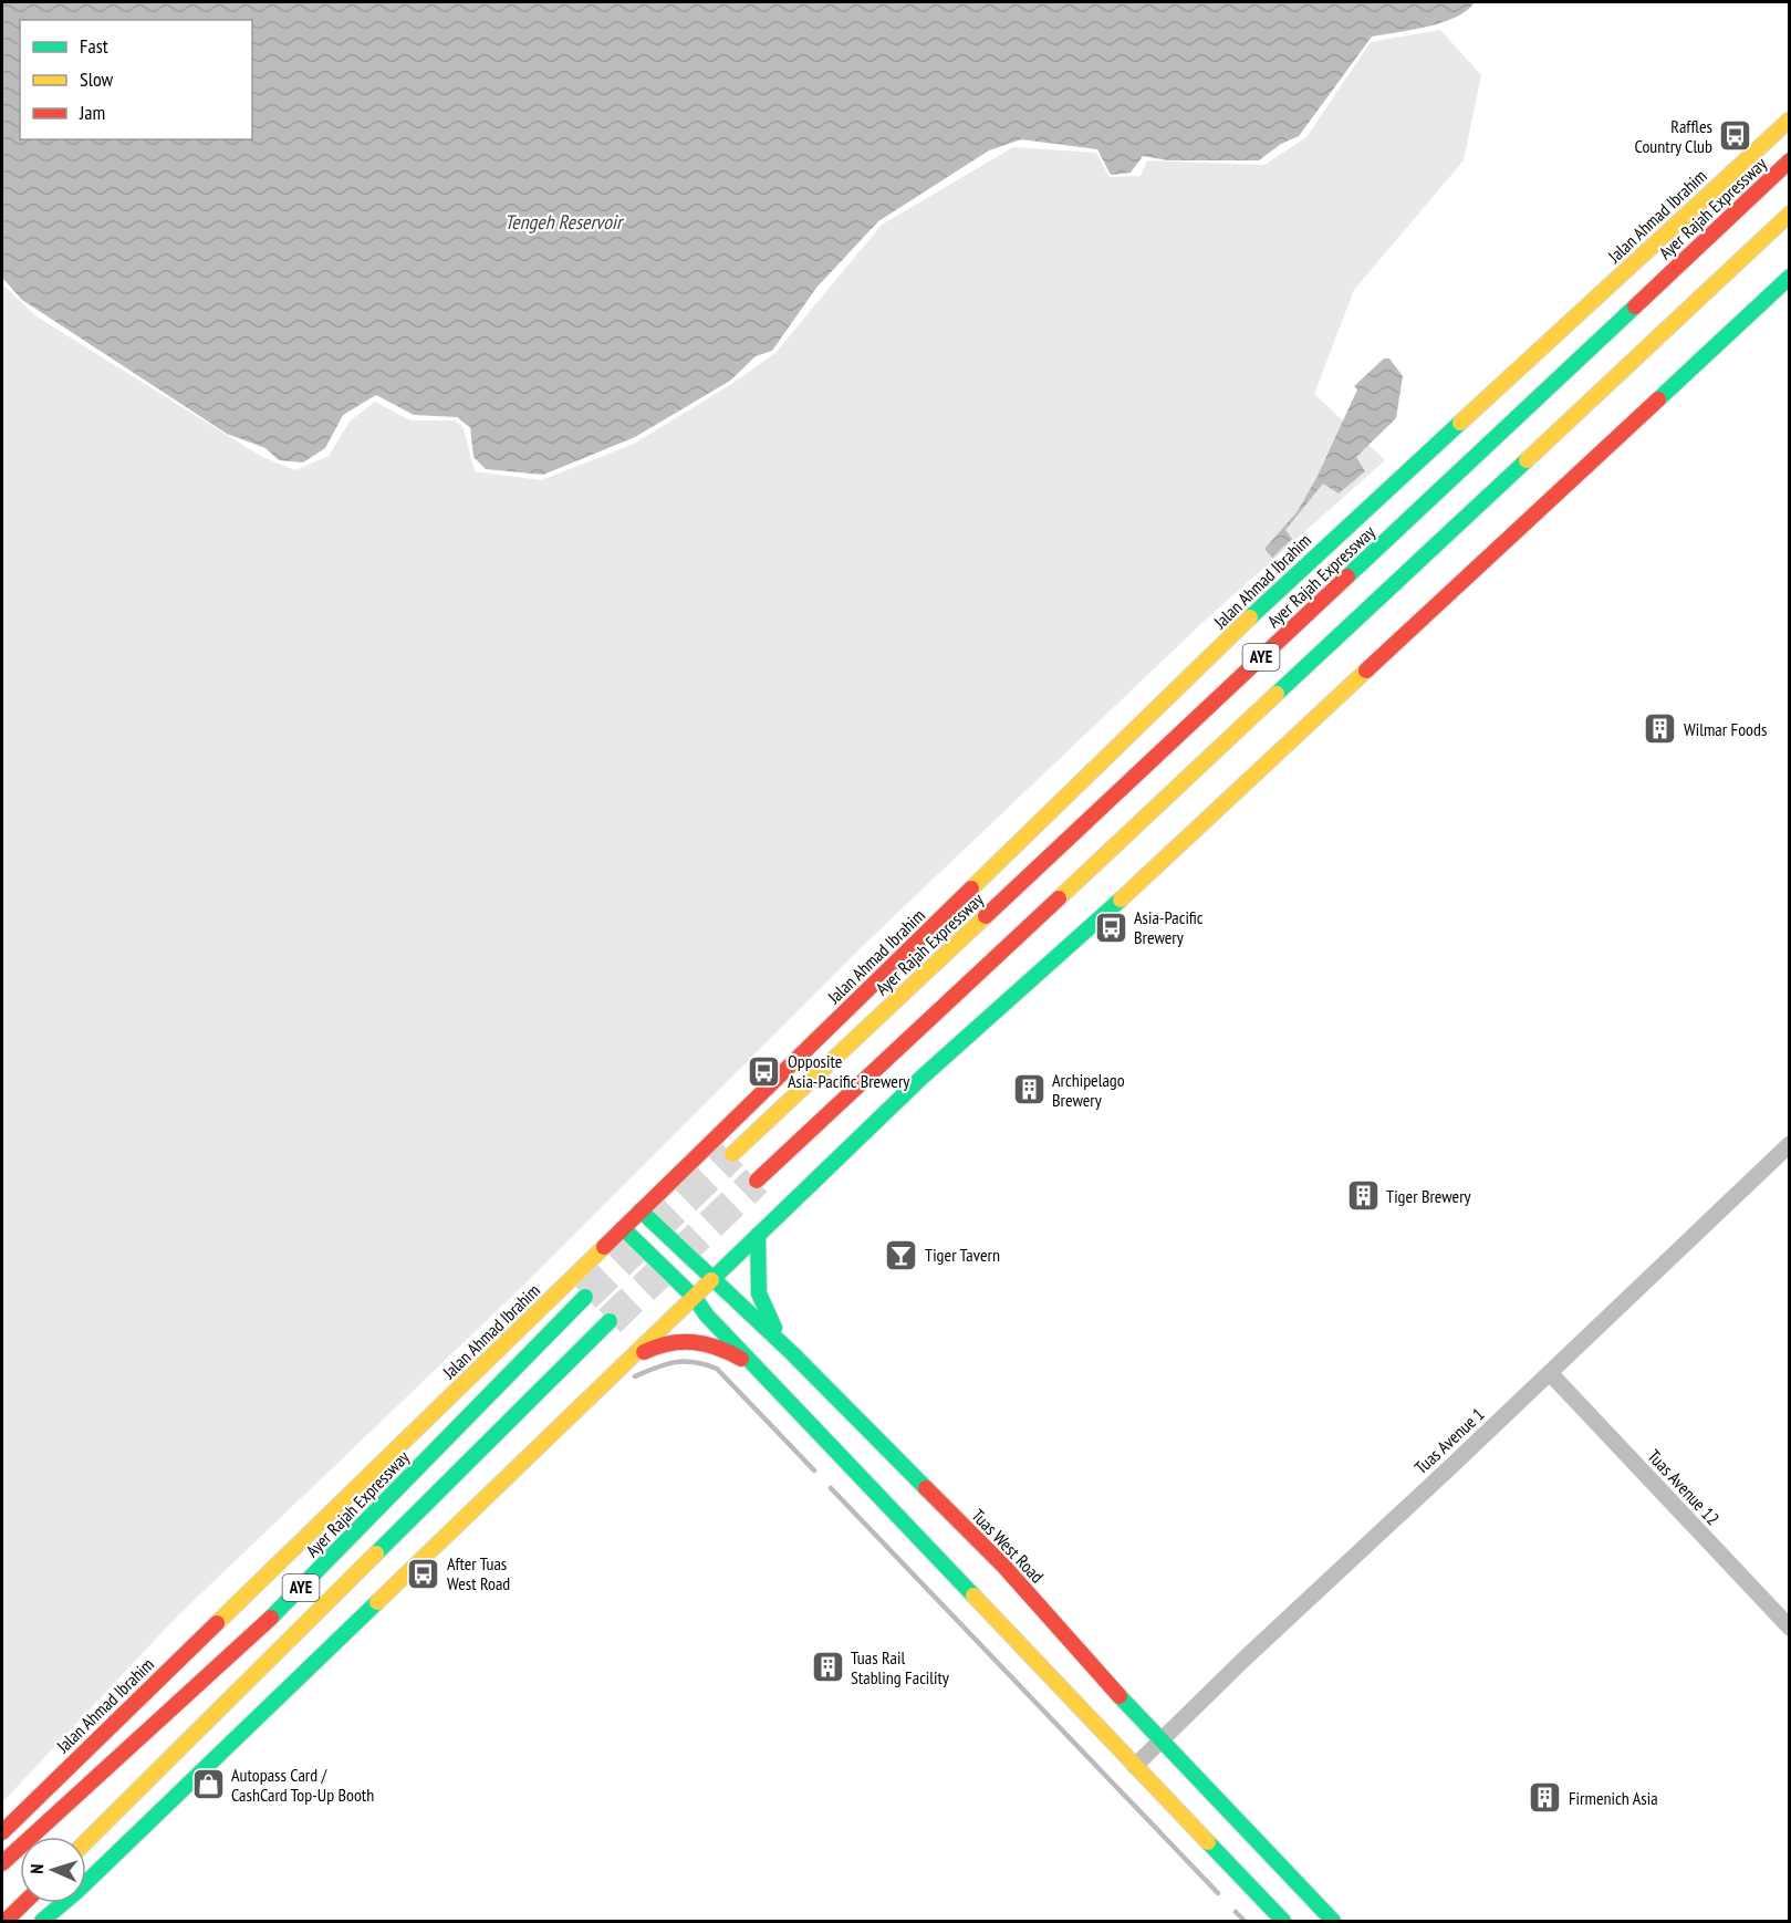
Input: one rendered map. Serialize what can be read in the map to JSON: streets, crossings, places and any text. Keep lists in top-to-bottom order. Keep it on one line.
{"streets":{"main road":["Ayer Rajah Expressway","Jalan Ahmad Ibrahim","AYE","Tuas West Road"],"street":["Tuas Avenue 1","Tuas Avenue 12"]},"crossings":[["Jalan Ahmad Ibrahim","Tuas West Road"],["Tuas Avenue 1","Tuas Avenue 12"],["Tuas Avenue 1","Tuas West Road"]],"water":["Tengeh Reservoir"],"places":{"bus stop":["Raffles Country Club","Asia-Pacific Brewery","Opposite Asia-Pacific Brewery","After Tuas West Road"],"building":["Wilmar Foods","Archipelago Brewery","Tiger Brewery","Tuas Rail Stabling Facility","Firmenich Asia"],"bar":["Tiger Tavern"],"shop":["Autopass Card / CashCard Top-Up Booth"]},"legend":["Fast","Slow","Jam"],"north":"left"}
